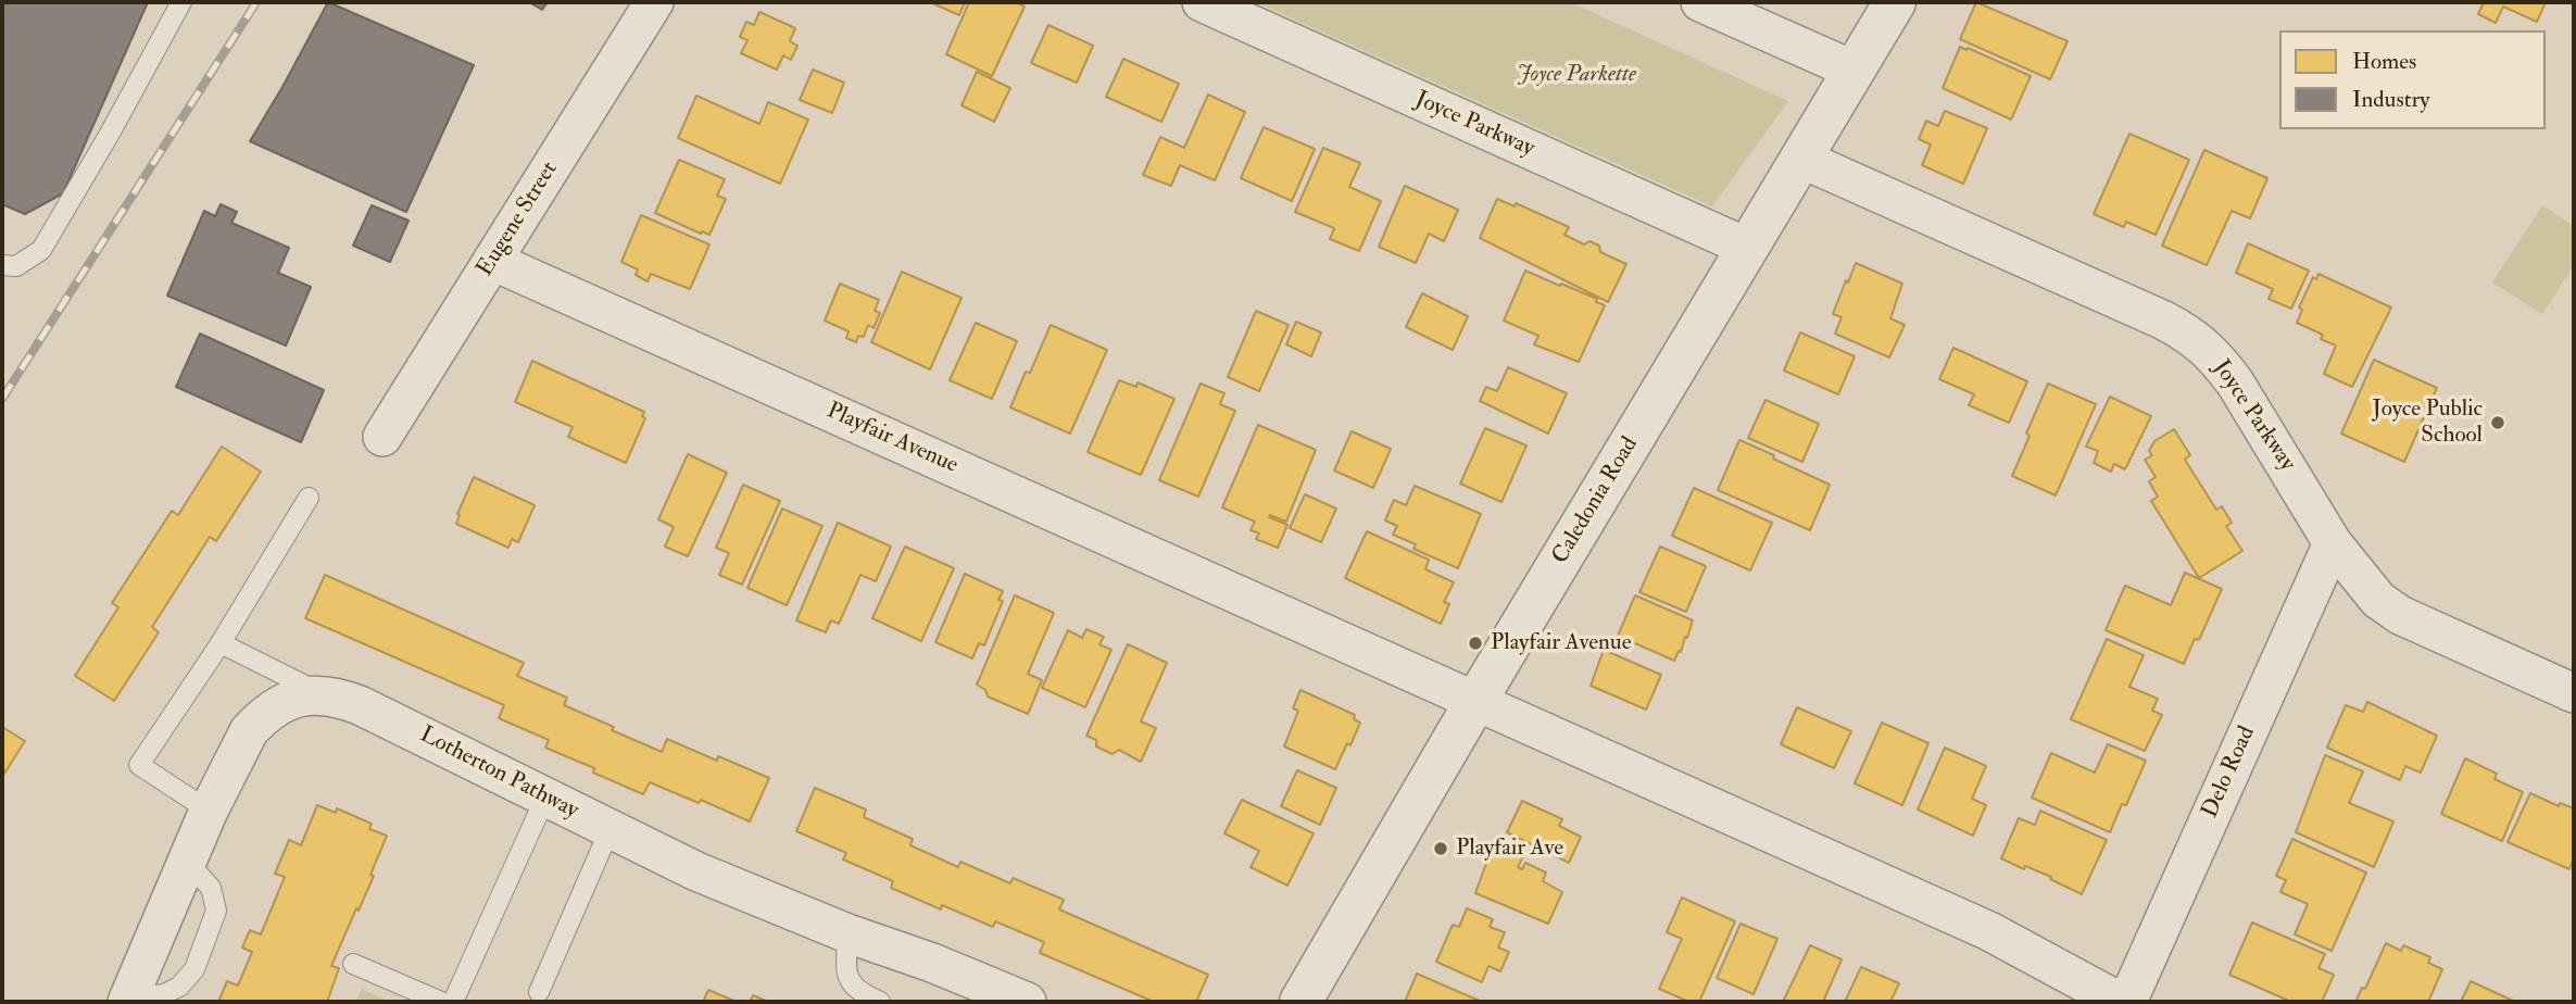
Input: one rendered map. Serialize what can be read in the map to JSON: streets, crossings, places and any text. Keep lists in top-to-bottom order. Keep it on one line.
{"streets":{"street":["Joyce Parkway","Eugene Street","Playfair Avenue","Caledonia Road","Delo Road","Lotherton Pathway"]},"crossings":[["Joyce Parkway","Caledonia Road"],["Joyce Parkway","Delo Road"],["Eugene Street","Playfair Avenue"],["Playfair Avenue","Caledonia Road"]],"parks":["Joyce Parkette"],"places":["Joyce Public School","Playfair Avenue","Playfair Ave"],"legend":["Homes","Industry"]}
